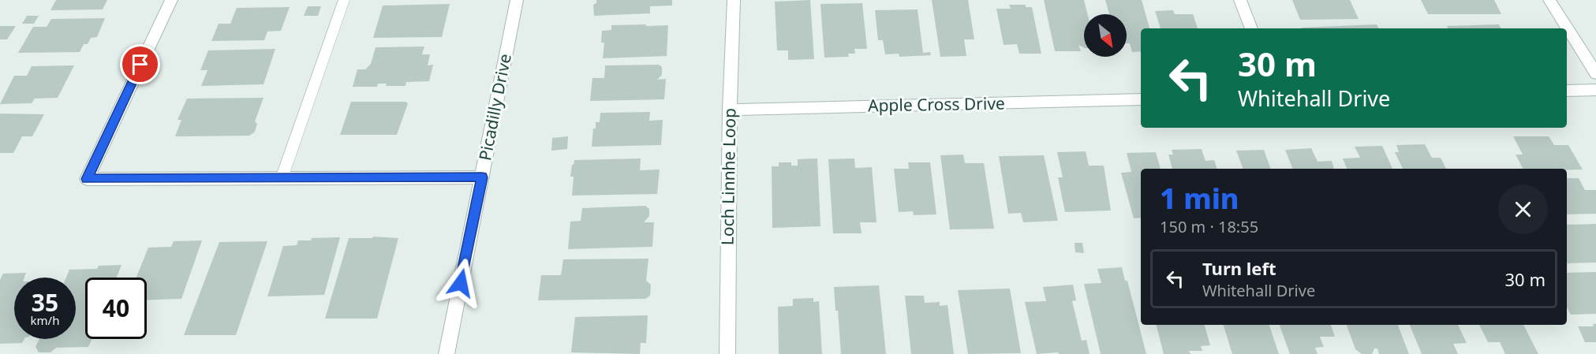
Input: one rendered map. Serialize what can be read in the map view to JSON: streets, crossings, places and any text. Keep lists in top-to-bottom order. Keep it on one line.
{"streets":{"street":["Apple Cross Drive","Picadilly Drive","Loch Linnhe Loop"]},"crossings":[["Apple Cross Drive","Loch Linnhe Loop"]],"north":"bottom right","page":{"turn":["30 m","Whitehall Drive"],"heading":["1 min","150 m · 18:55"],"list":[{"name":"Turn left","note":"Whitehall Drive","value":"30 m"}],"speed":"35 km/h","limit":"40"}}
